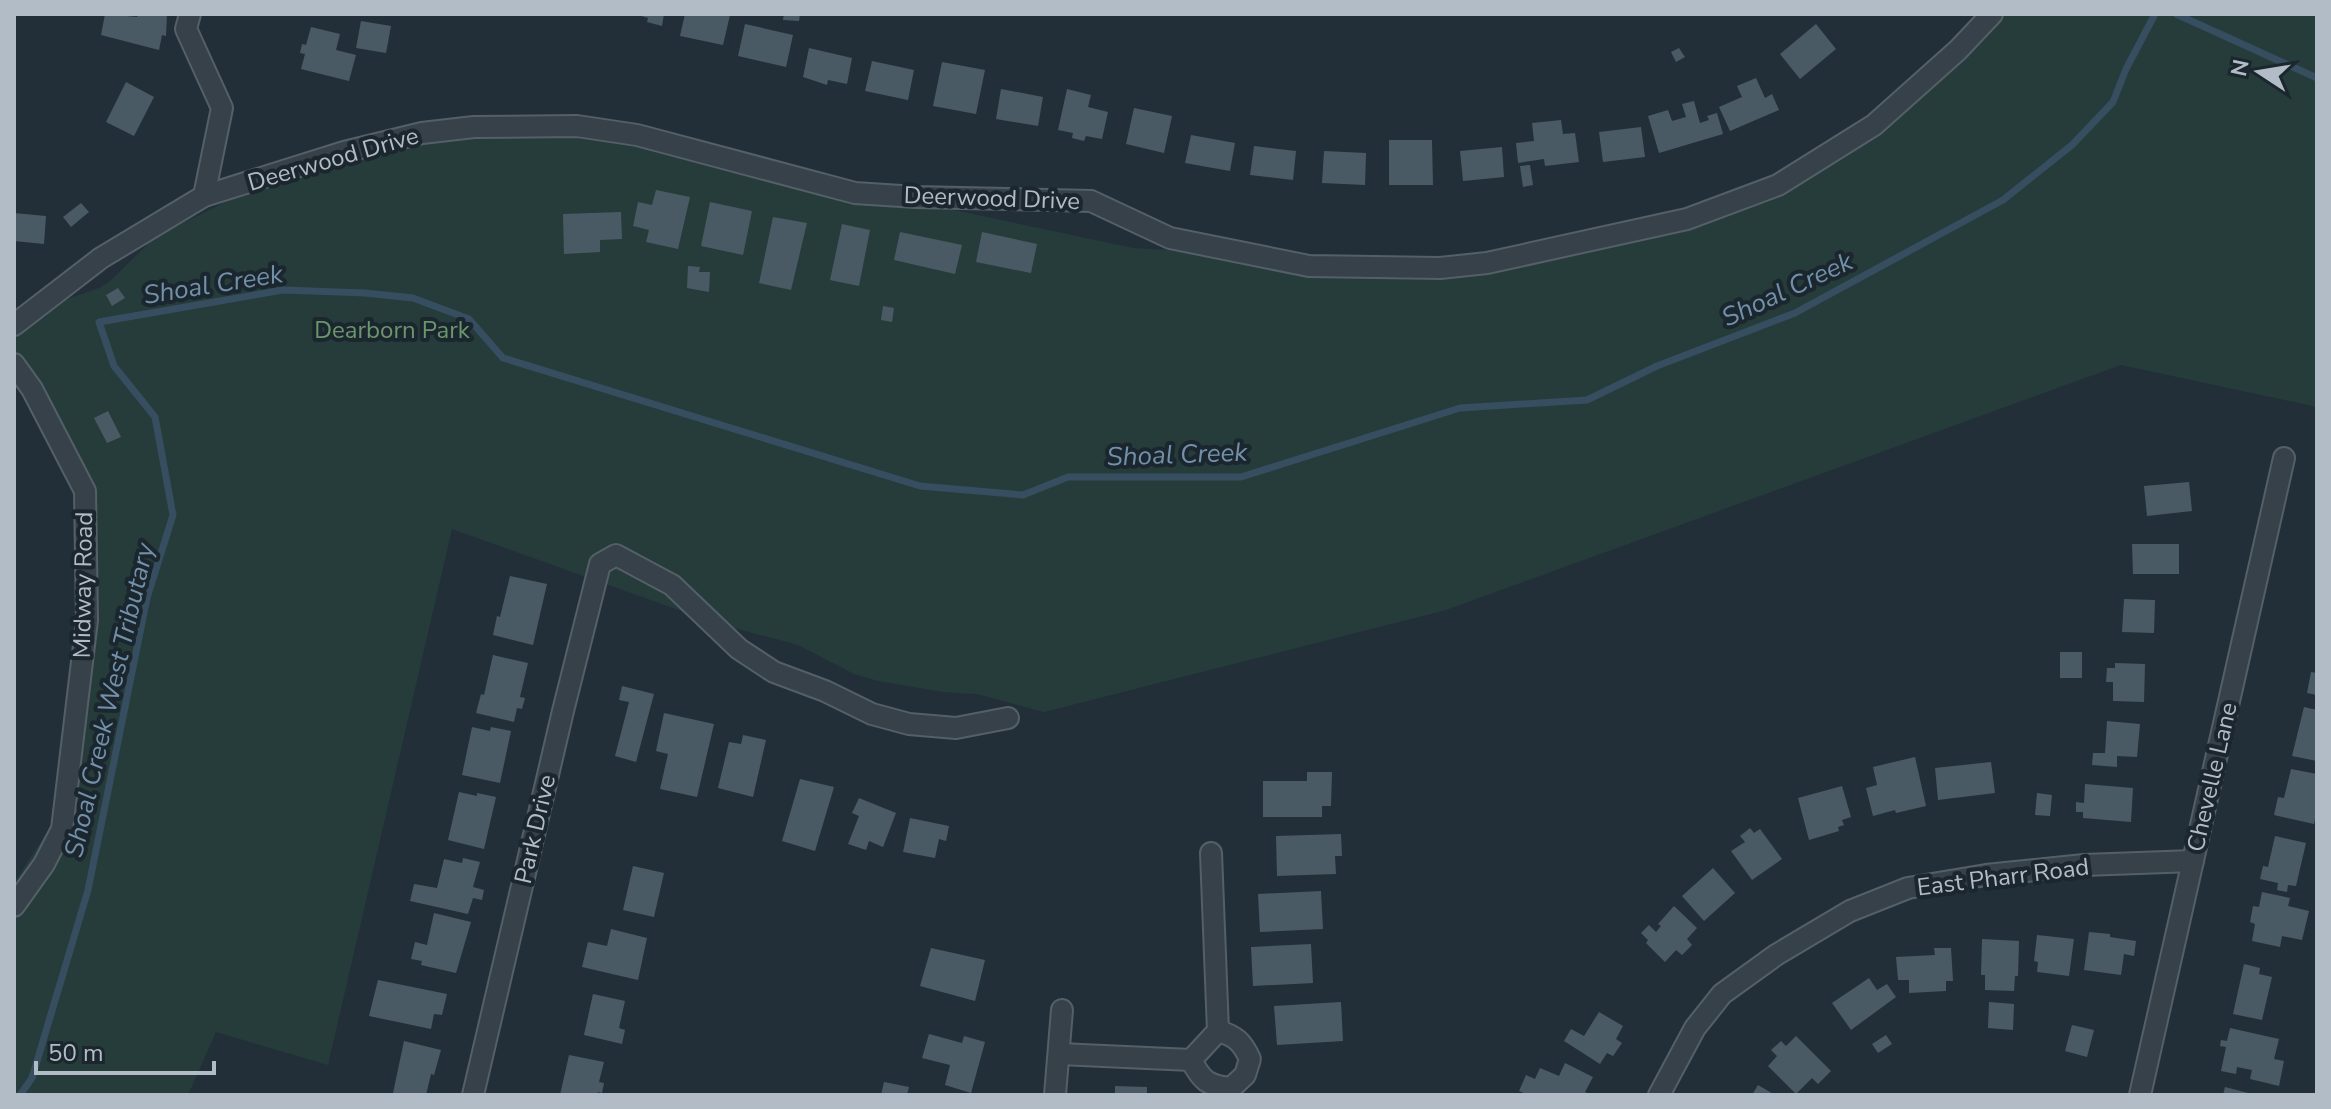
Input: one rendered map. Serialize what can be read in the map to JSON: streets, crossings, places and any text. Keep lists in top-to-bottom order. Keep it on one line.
{"streets":{"street":["Deerwood Drive","Midway Road","Chevelle Lane","Park Drive","East Pharr Road"]},"crossings":[["Chevelle Lane","East Pharr Road"]],"water":["Shoal Creek","Shoal Creek West Tributary"],"parks":["Dearborn Park"],"scale_bar":"50 m","north":"left"}
